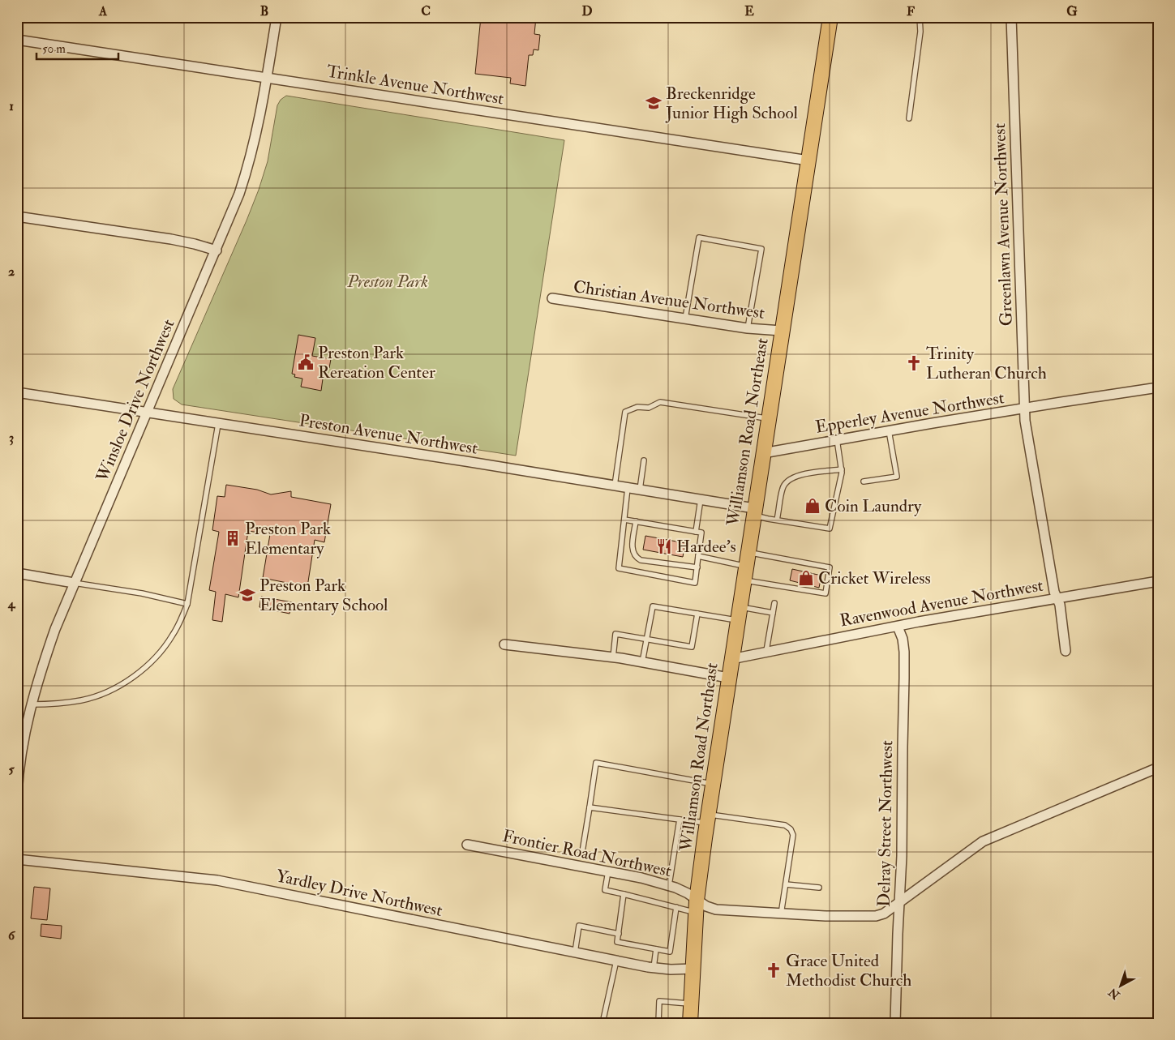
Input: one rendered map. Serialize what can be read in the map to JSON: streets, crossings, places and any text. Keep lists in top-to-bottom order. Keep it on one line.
{"streets":{"main road":["Williamson Road Northeast"],"street":["Trinkle Avenue Northwest","Greenlawn Avenue Northwest","Christian Avenue Northwest","Winsloe Drive Northwest","Epperley Avenue Northwest","Preston Avenue Northwest","Ravenwood Avenue Northwest","Delray Street Northwest","Frontier Road Northwest","Yardley Drive Northwest"]},"crossings":[["Trinkle Avenue Northwest","Winsloe Drive Northwest"],["Trinkle Avenue Northwest","Williamson Road Northeast"],["Greenlawn Avenue Northwest","Epperley Avenue Northwest"],["Greenlawn Avenue Northwest","Ravenwood Avenue Northwest"],["Christian Avenue Northwest","Williamson Road Northeast"],["Winsloe Drive Northwest","Preston Avenue Northwest"],["Epperley Avenue Northwest","Williamson Road Northeast"],["Williamson Road Northeast","Preston Avenue Northwest"],["Williamson Road Northeast","Ravenwood Avenue Northwest"],["Williamson Road Northeast","Frontier Road Northwest"],["Williamson Road Northeast","Yardley Drive Northwest"],["Ravenwood Avenue Northwest","Delray Street Northwest"],["Delray Street Northwest","Frontier Road Northwest"]],"parks":["Preston Park"],"places":{"school or university":["Breckenridge Junior High School","Preston Park Elementary School"],"public building":["Preston Park Rereation Center"],"church":["Trinity Lutheran Church","Grace United Methodist Church"],"shop":["Coin Laundry","Cricket Wireless"],"building":["Preston Park Elementary"],"restaurant":["Hardee's"]},"scale_bar":"50 m","north":"bottom left","grid":{"columns":["A","B","C","D","E","F","G"],"rows":["1","2","3","4","5","6"]}}
